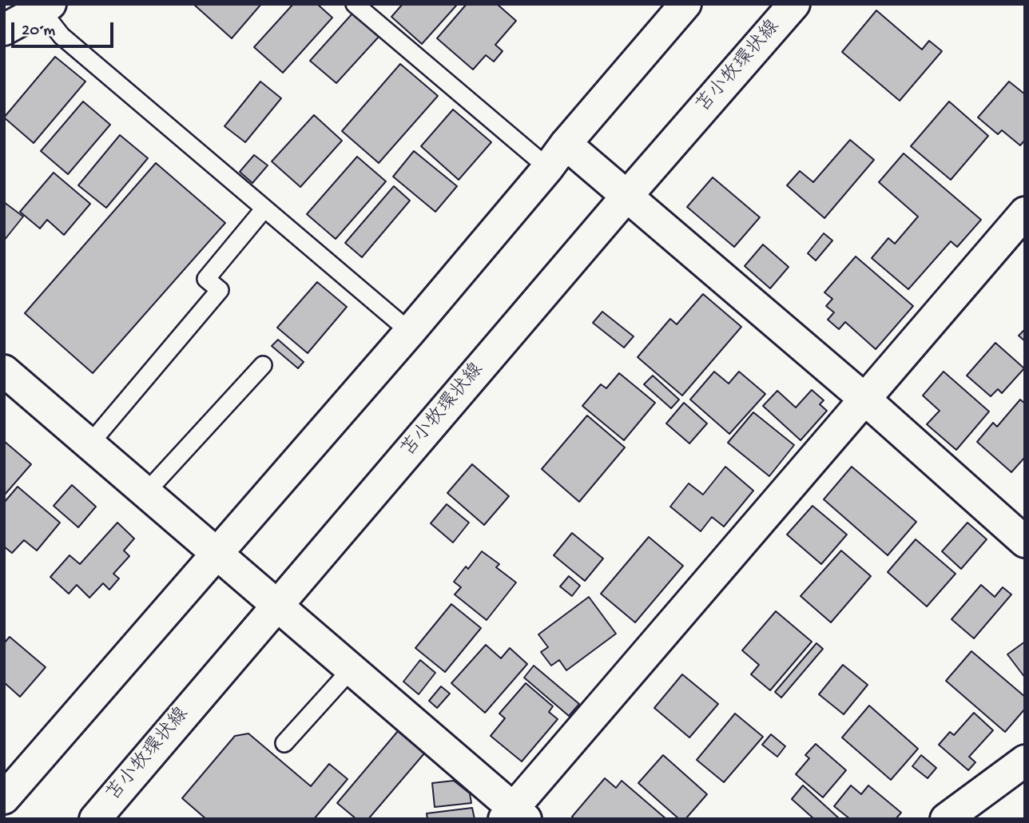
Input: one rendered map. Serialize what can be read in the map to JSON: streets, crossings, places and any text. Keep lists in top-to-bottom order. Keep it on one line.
{"streets":{"street":["苫小牧環状線"]},"scale_bar":"20 m"}
